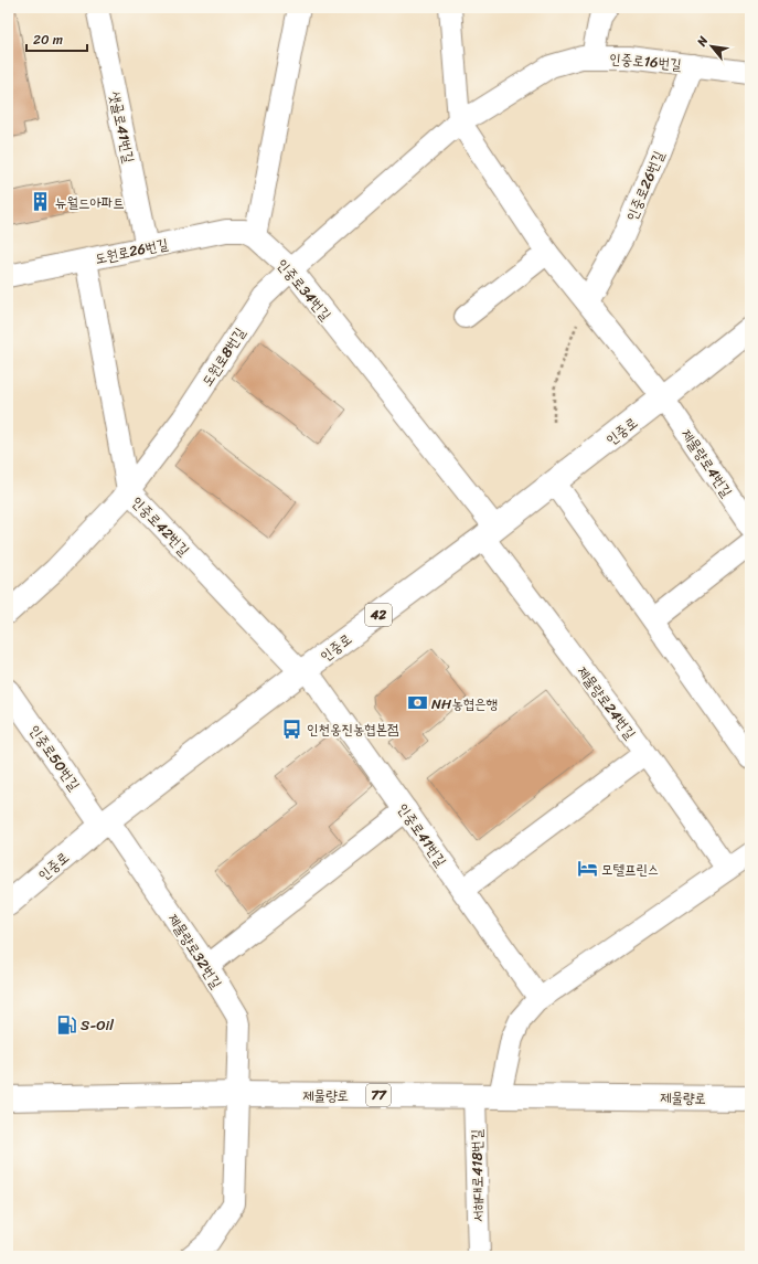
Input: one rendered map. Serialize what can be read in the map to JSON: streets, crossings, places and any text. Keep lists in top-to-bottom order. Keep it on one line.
{"streets":{"main road":["인중로","42","제물량로","77"],"lane":["인중로16번길","샛골로41번길","인중로26번길","도원로26번길","인중로34번길","도원로8번길","제물량로4번길","인중로42번길","제물량로24번길","인중로50번길","인중로41번길","제물량로32번길","서해대로418번길"]},"crossings":[["인중로16번길","인중로26번길"],["샛골로41번길","도원로26번길"],["도원로26번길","인중로34번길"],["도원로26번길","인중로42번길"],["인중로34번길","도원로8번길"],["인중로34번길","인중로"],["인중로34번길","제물량로24번길"],["도원로8번길","인중로42번길"],["인중로","제물량로4번길"],["인중로","인중로42번길"],["인중로","제물량로24번길"],["인중로","인중로50번길"],["인중로","인중로41번길"],["인중로","제물량로32번길"],["인중로42번길","인중로41번길"],["인중로50번길","제물량로32번길"],["제물량로32번길","제물량로"],["제물량로","서해대로418번길"]],"places":{"building":["뉴월드아파트"],"bank":["NH농협은행"],"bus stop":["인천옹진농협본점"],"hotel":["모텔프린스"],"fuel station":["S-Oil"]},"scale_bar":"20 m","north":"top left"}
